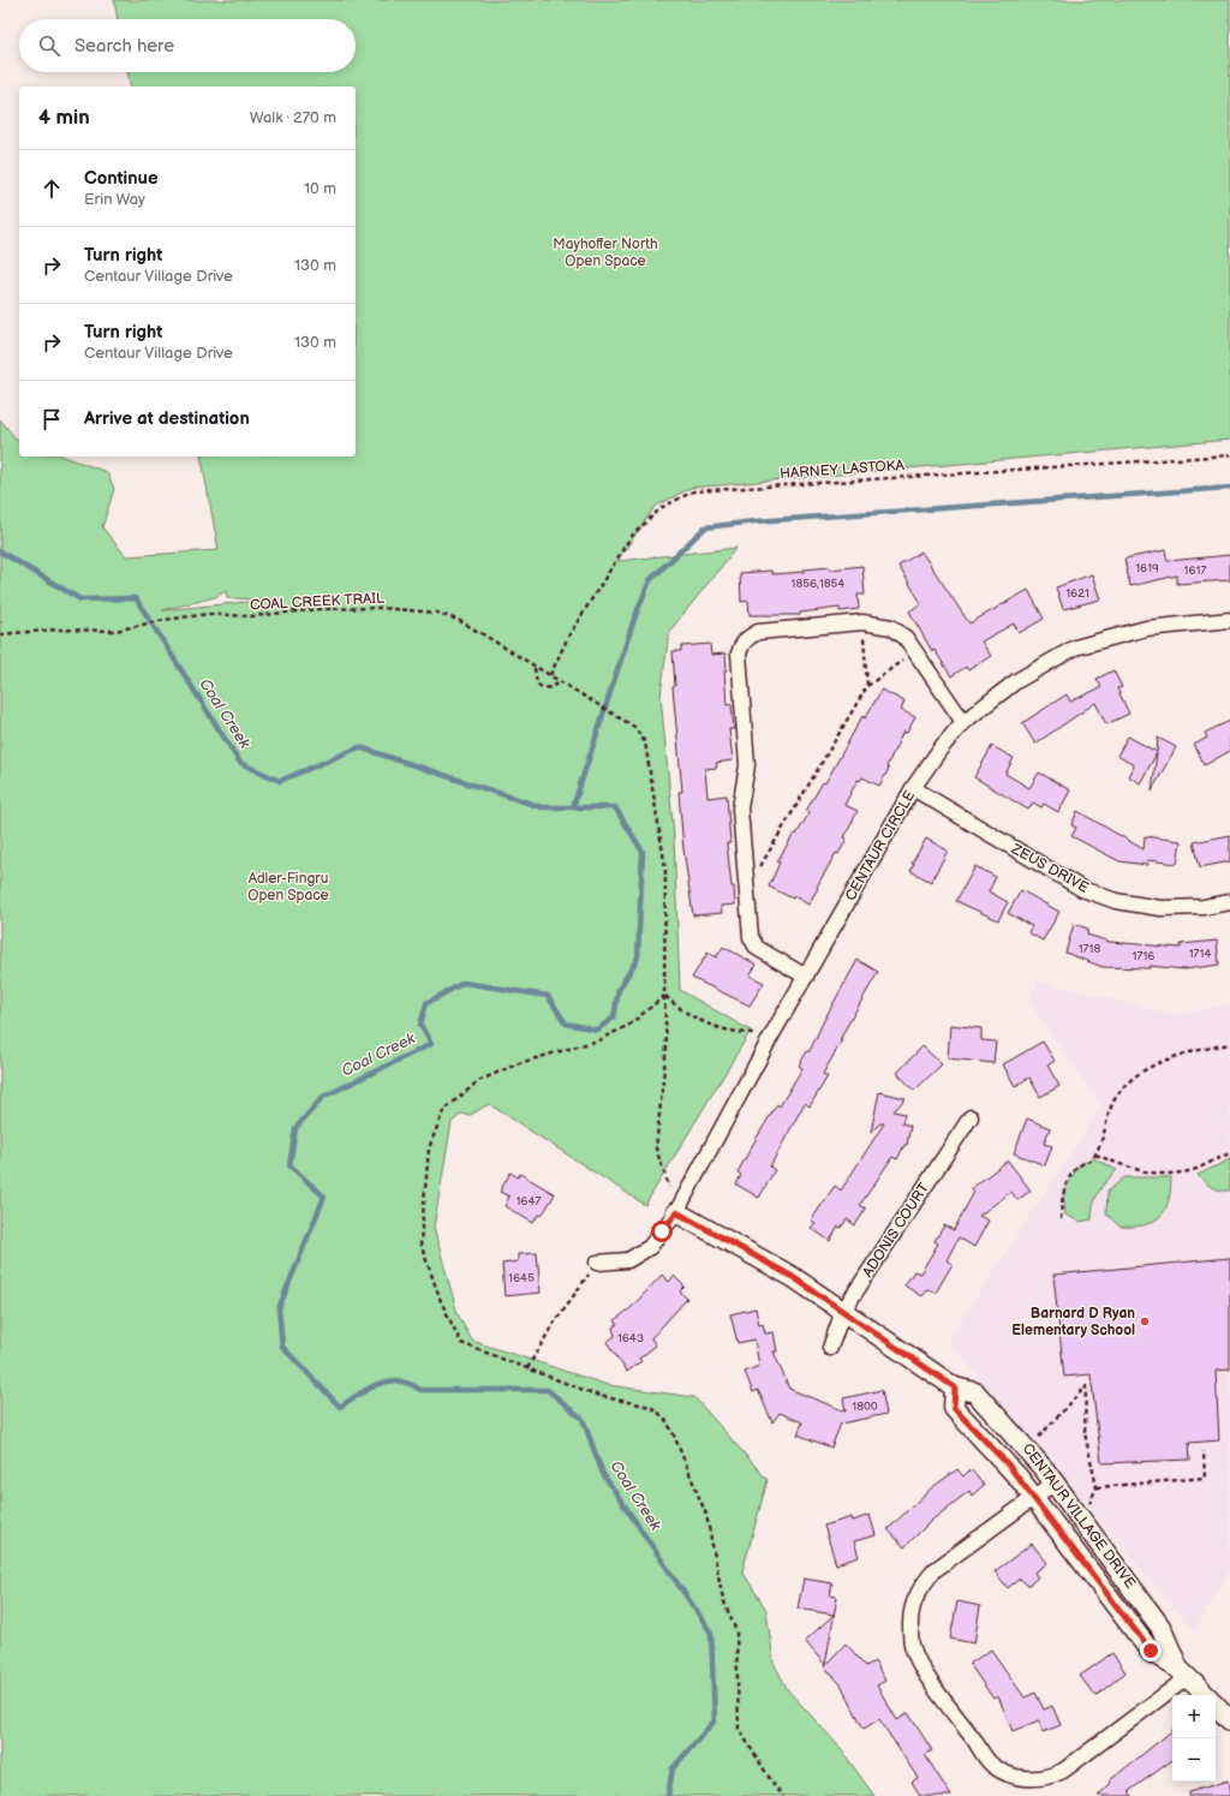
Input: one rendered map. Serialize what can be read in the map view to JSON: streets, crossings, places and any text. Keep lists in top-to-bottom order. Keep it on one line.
{"streets":{"street":["CENTAUR CIRCLE","ZEUS DRIVE","ADONIS COURT","CENTAUR VILLAGE DRIVE"],"path":["HARNEY LASTOKA","COAL CREEK TRAIL"]},"crossings":[["HARNEY LASTOKA","COAL CREEK TRAIL"],["CENTAUR CIRCLE","ZEUS DRIVE"],["CENTAUR CIRCLE","CENTAUR VILLAGE DRIVE"],["ADONIS COURT","CENTAUR VILLAGE DRIVE"]],"water":["Coal Creek"],"parks":["Mayhoffer North Open Space","Adler-Fingru Open Space"],"places":["Barnard D Ryan Elementary School"],"house_numbers":["1619","1617","1856,1854","1621","1718","1714","1716","1647","1645","1643","1800"],"page":{"search":"Search here","heading":["4 min","Walk · 270 m"],"list":[["Continue","Erin Way","10 m"],["Turn right","Centaur Village Drive","130 m"],["Turn right","Centaur Village Drive","130 m"],"Arrive at destination"],"map_buttons":["+","−"]}}
